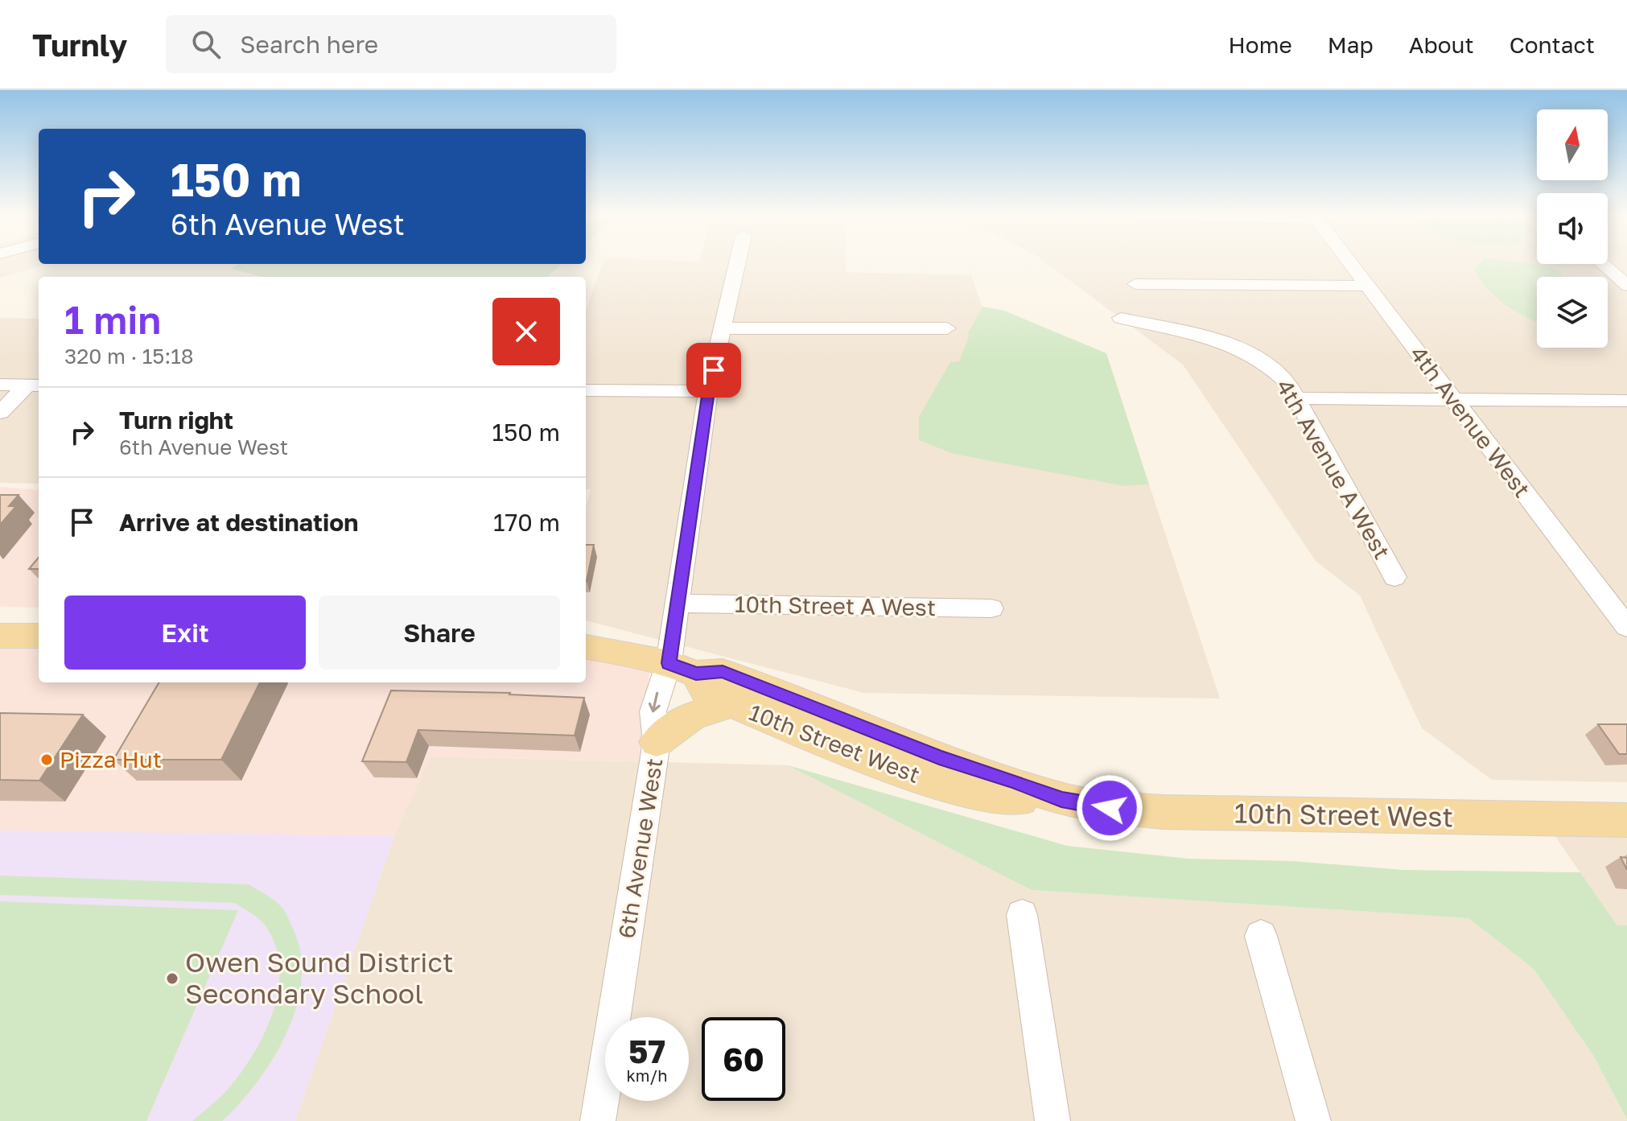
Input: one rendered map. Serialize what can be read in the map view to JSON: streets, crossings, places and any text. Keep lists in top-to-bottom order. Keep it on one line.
{"streets":{"main road":["10th Street West"],"street":["4th Avenue West","4th Avenue A West","10th Street A West","6th Avenue West"]},"crossings":[["10th Street A West","6th Avenue West"],["10th Street West","6th Avenue West"]],"places":["Pizza Hut","Owen Sound District Secondary School"],"north":"top","page":{"header":"Turnly","search":"Search here","nav":["Home","Map","About","Contact"],"turn":["150 m","6th Avenue West"],"heading":["1 min","320 m · 15:18"],"list":[{"name":"Turn right","note":"6th Avenue West","value":"150 m"},{"name":"Arrive at destination","value":"170 m"}],"buttons":["Exit","Share"],"speed":"57 km/h","limit":"60"}}
